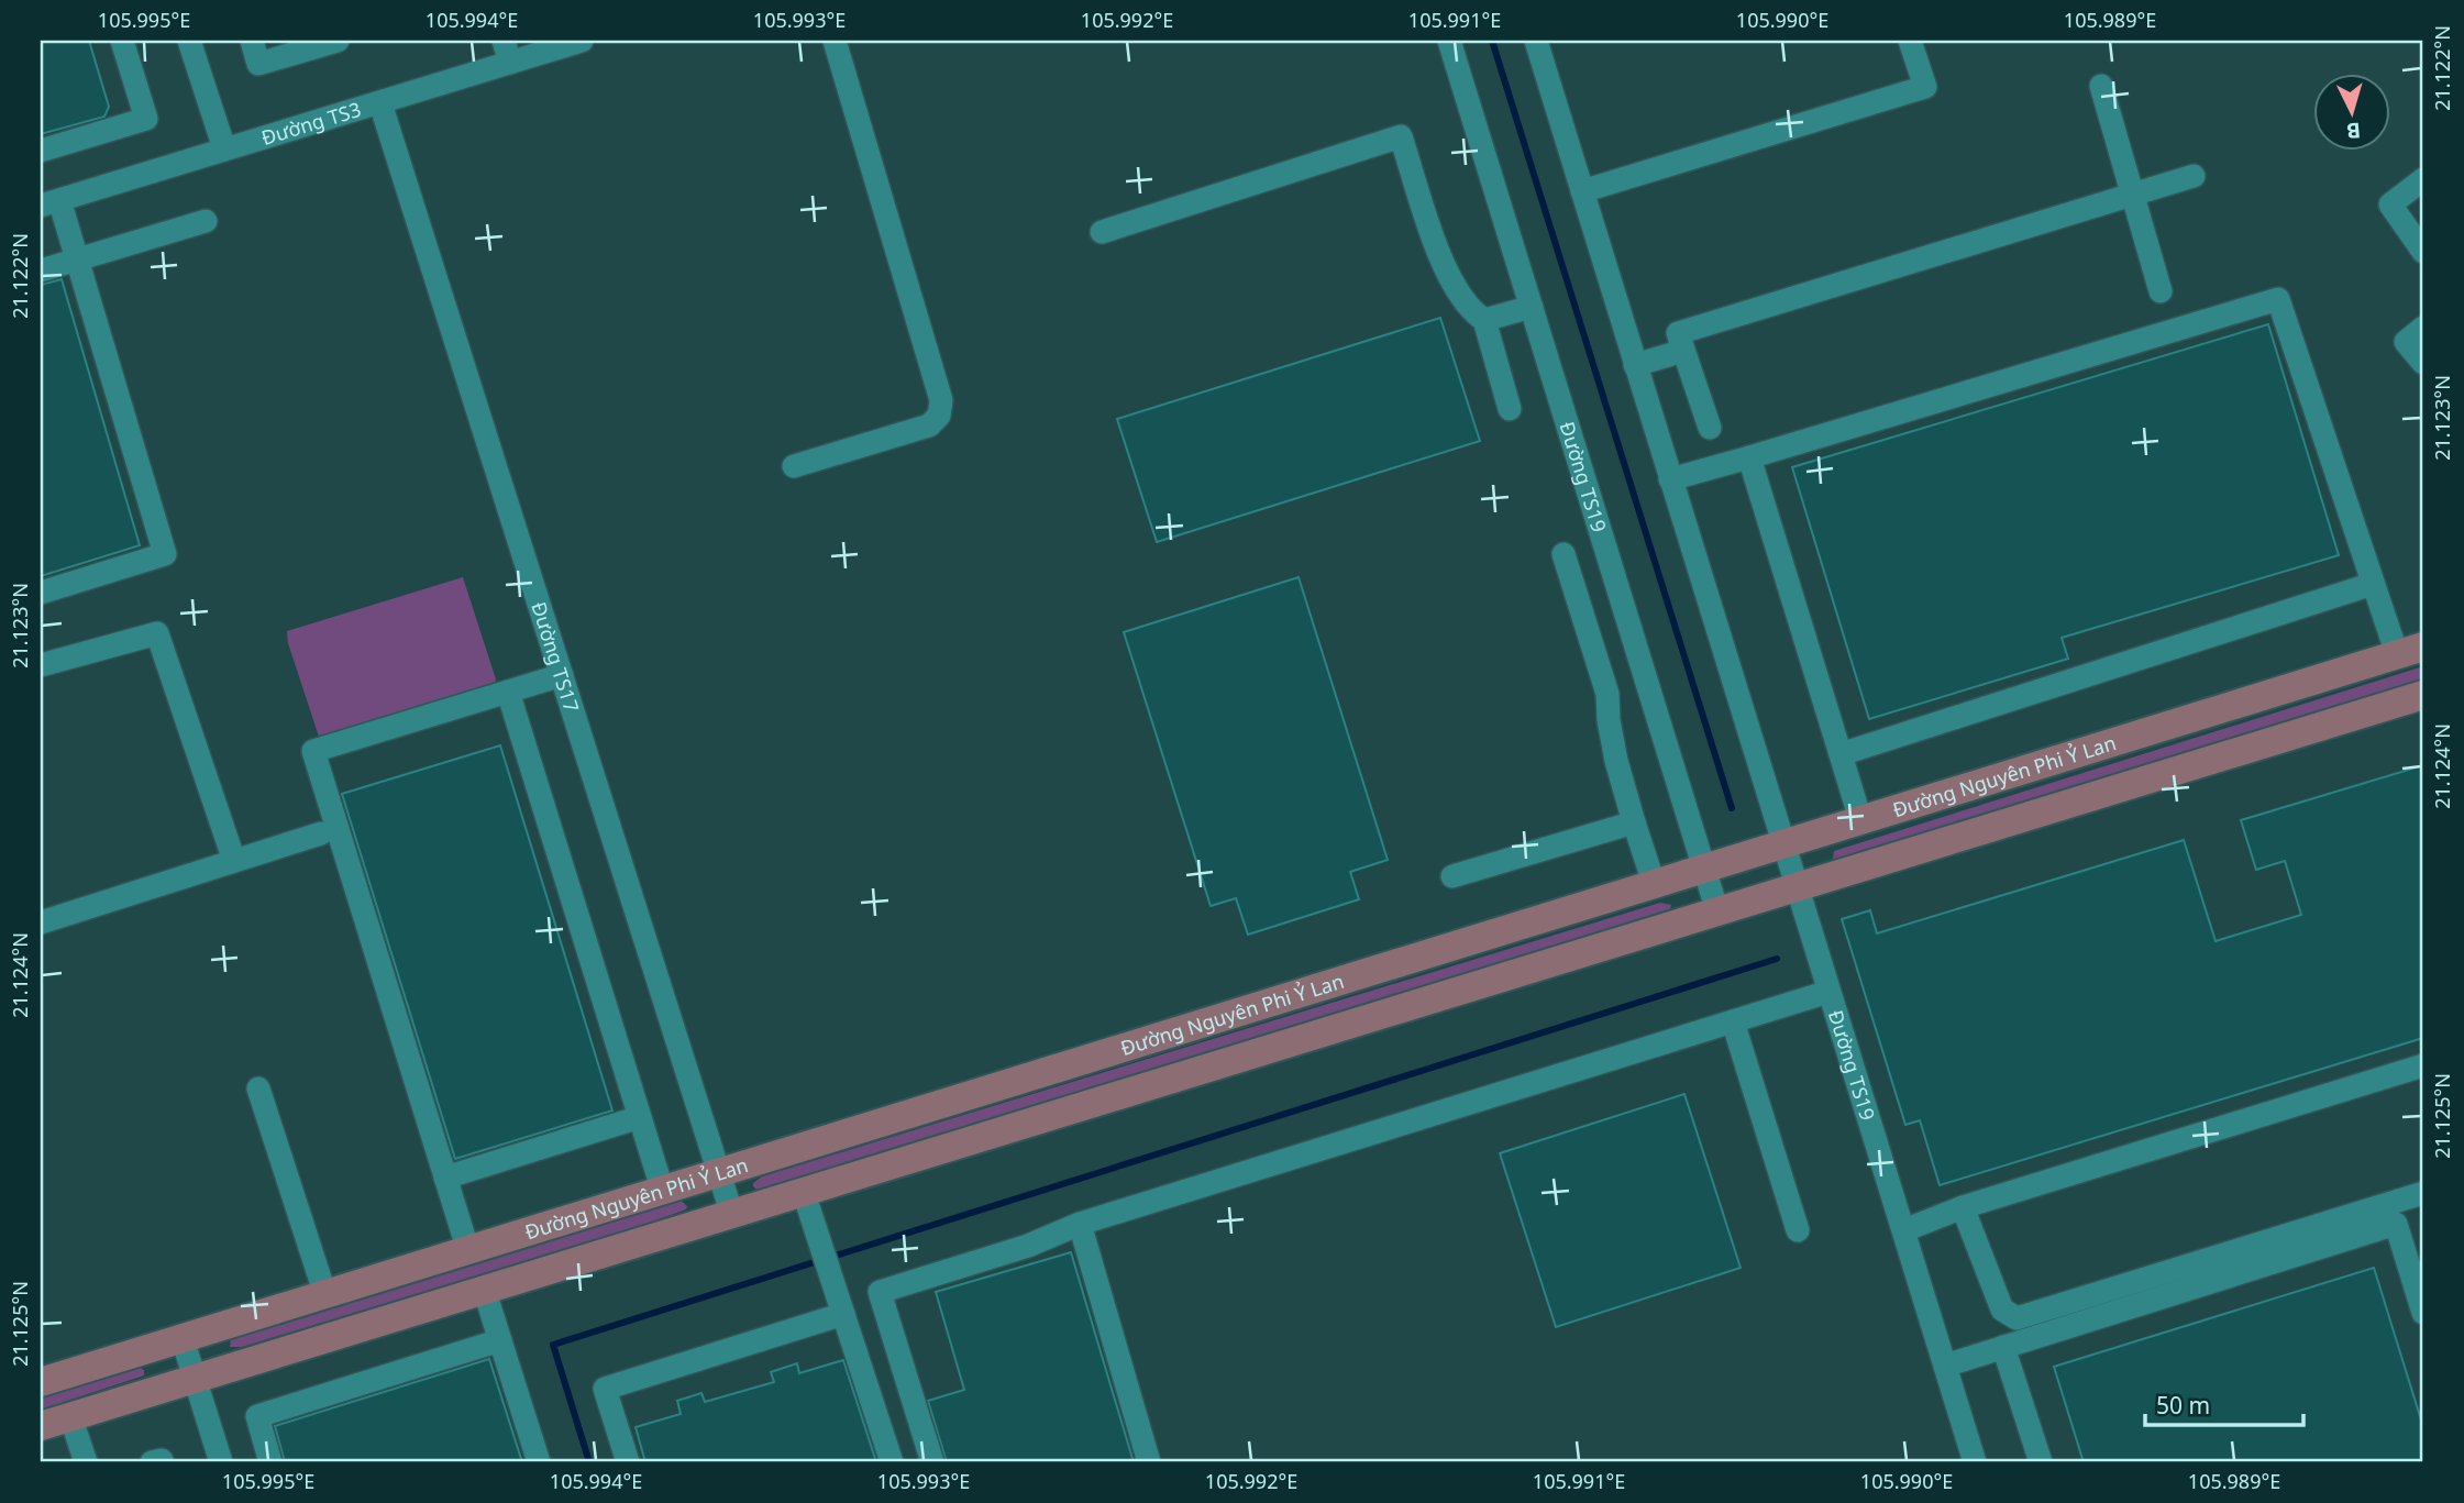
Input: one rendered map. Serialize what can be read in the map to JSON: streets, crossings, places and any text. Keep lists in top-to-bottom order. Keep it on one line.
{"streets":{"main road":["Đường Nguyên Phi Ỷ Lan"],"street":["Đường TS3","Đường TS19","Đường TS17"]},"crossings":[["Đường TS3","Đường TS17"],["Đường TS19","Đường Nguyên Phi Ỷ Lan"],["Đường TS17","Đường Nguyên Phi Ỷ Lan"]],"scale_bar":"50 m","north":"bottom","coordinates":["105.995°E","105.994°E","105.993°E","105.992°E","105.991°E","105.990°E","105.989°E","21.122°N","21.123°N","21.124°N","21.125°N"]}
